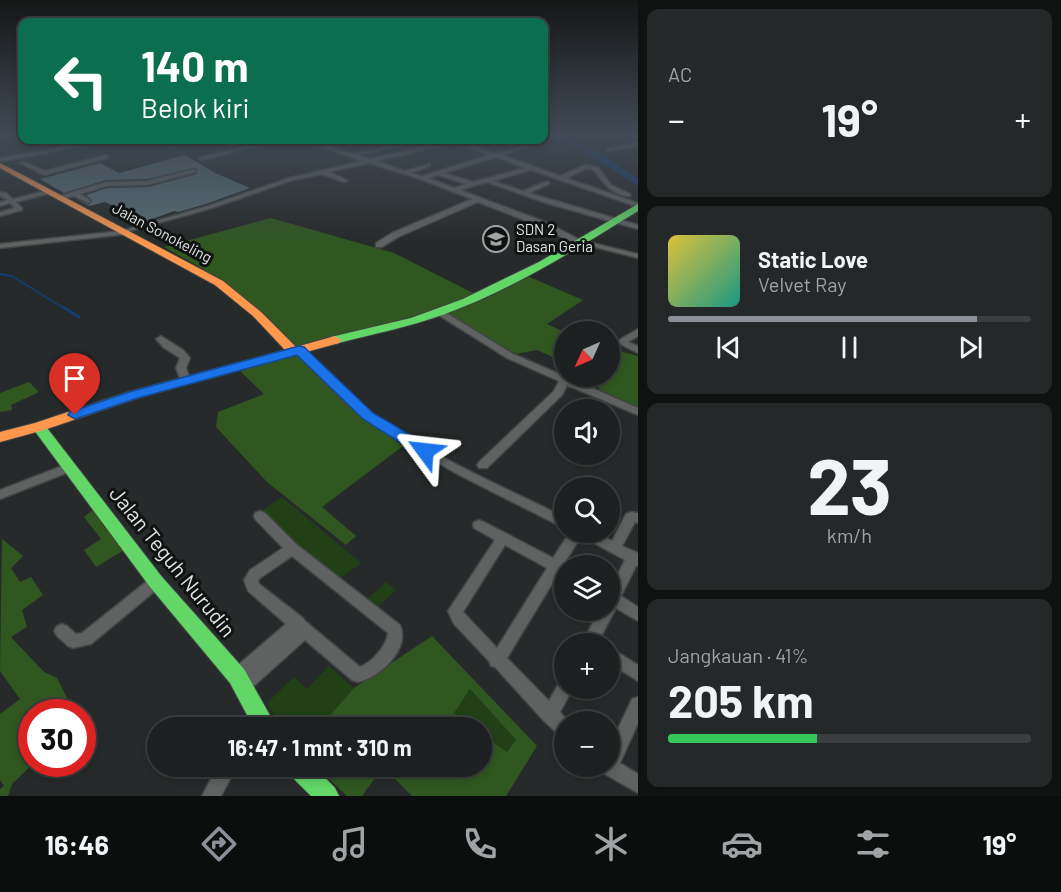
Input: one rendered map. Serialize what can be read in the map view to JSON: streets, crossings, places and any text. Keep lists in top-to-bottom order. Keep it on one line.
{"streets":{"street":["Jalan Sonokeling","Jalan Teguh Nurudin"]},"places":{"school or university":["SDN 2 Dasan Geria"]},"north":"bottom left","page":{"tile":["AC",["23","km/h"],["Jangkauan · 41%","205 km"]],"turn":["140 m","Belok kiri"],"heat":["−","19°","+"],"song":["Static Love","Velvet Ray"],"map_buttons":["+","−"],"limit":"30","trip":"16:47 · 1 mnt · 310 m","tabs":["16:46","19°"]}}
